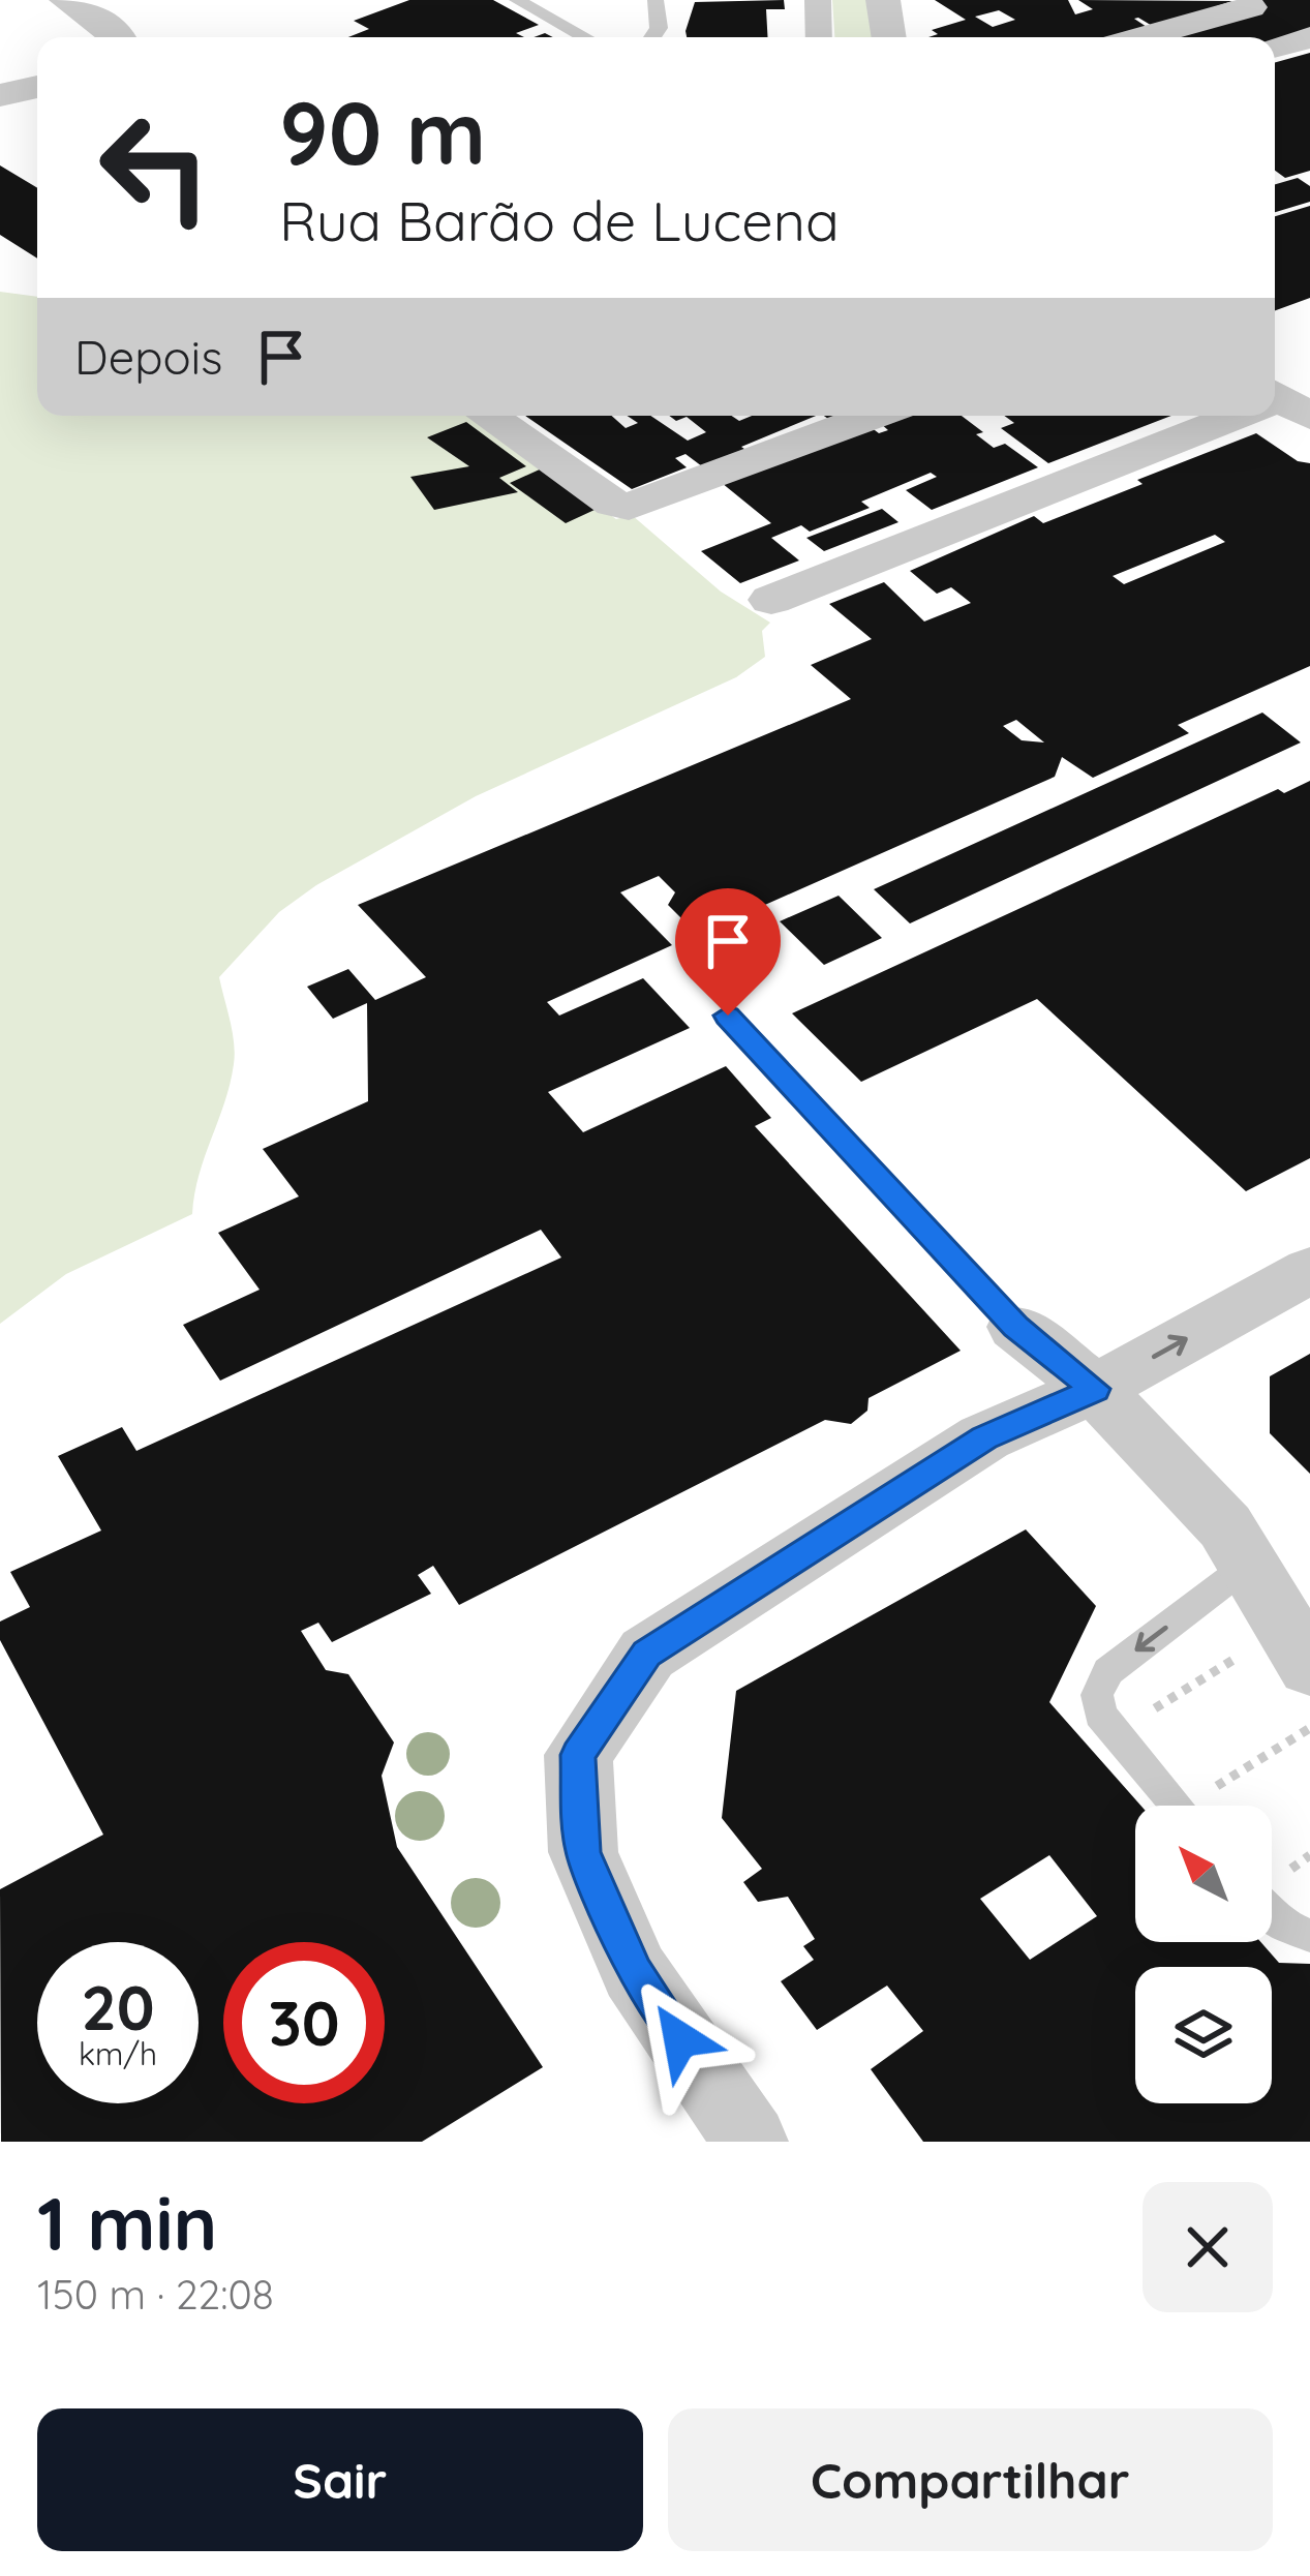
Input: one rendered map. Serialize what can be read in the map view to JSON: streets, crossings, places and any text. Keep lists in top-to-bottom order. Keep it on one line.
{"north":"top left","page":{"turn":["90 m","Rua Barão de Lucena"],"then":"Depois","speed":"20 km/h","limit":"30","heading":["1 min","150 m · 22:08"],"buttons":["Sair","Compartilhar"]}}
